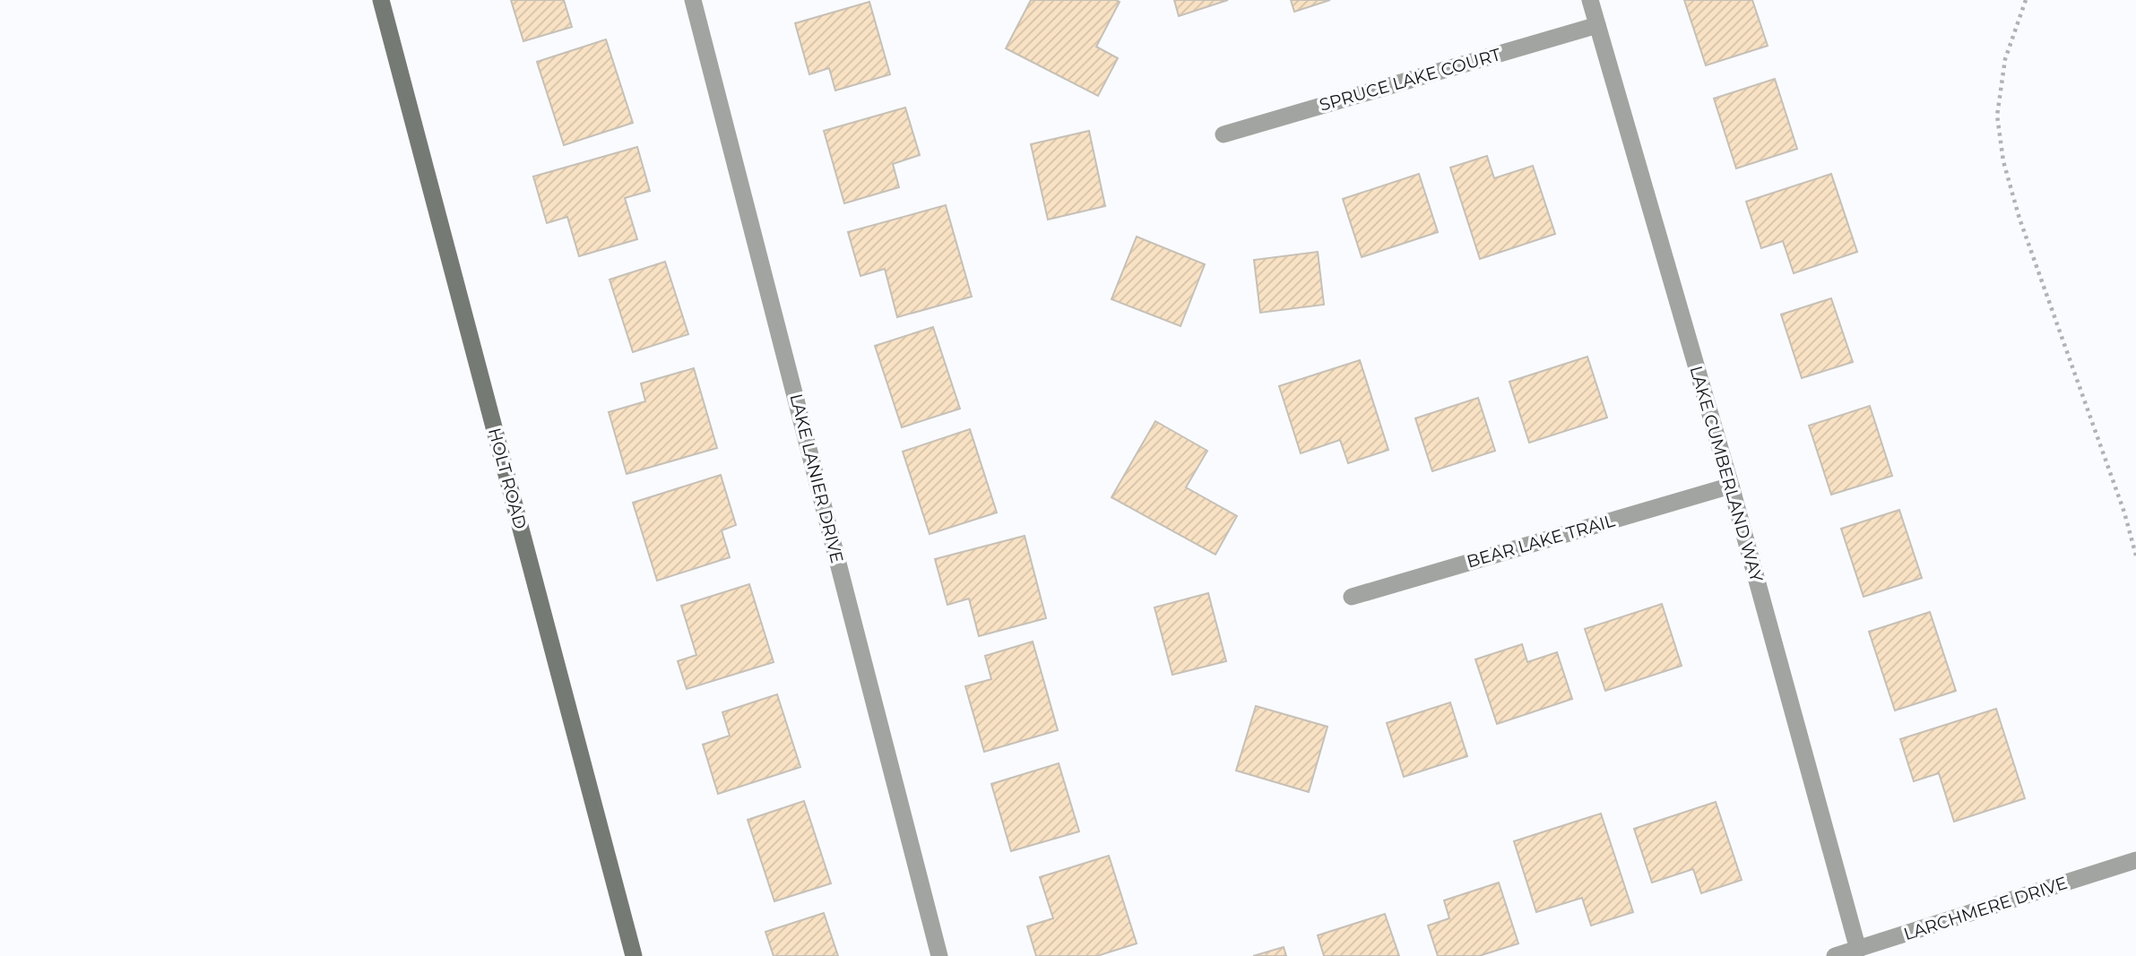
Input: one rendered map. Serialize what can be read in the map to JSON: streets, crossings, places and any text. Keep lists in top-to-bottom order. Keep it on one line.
{"streets":{"main road":["HOLT ROAD"],"street":["SPRUCE LAKE COURT","LAKE CUMBERLAND WAY","LAKE LANIER DRIVE","BEAR LAKE TRAIL","LARCHMERE DRIVE"]},"crossings":[["SPRUCE LAKE COURT","LAKE CUMBERLAND WAY"],["LAKE CUMBERLAND WAY","BEAR LAKE TRAIL"],["LAKE CUMBERLAND WAY","LARCHMERE DRIVE"]]}
